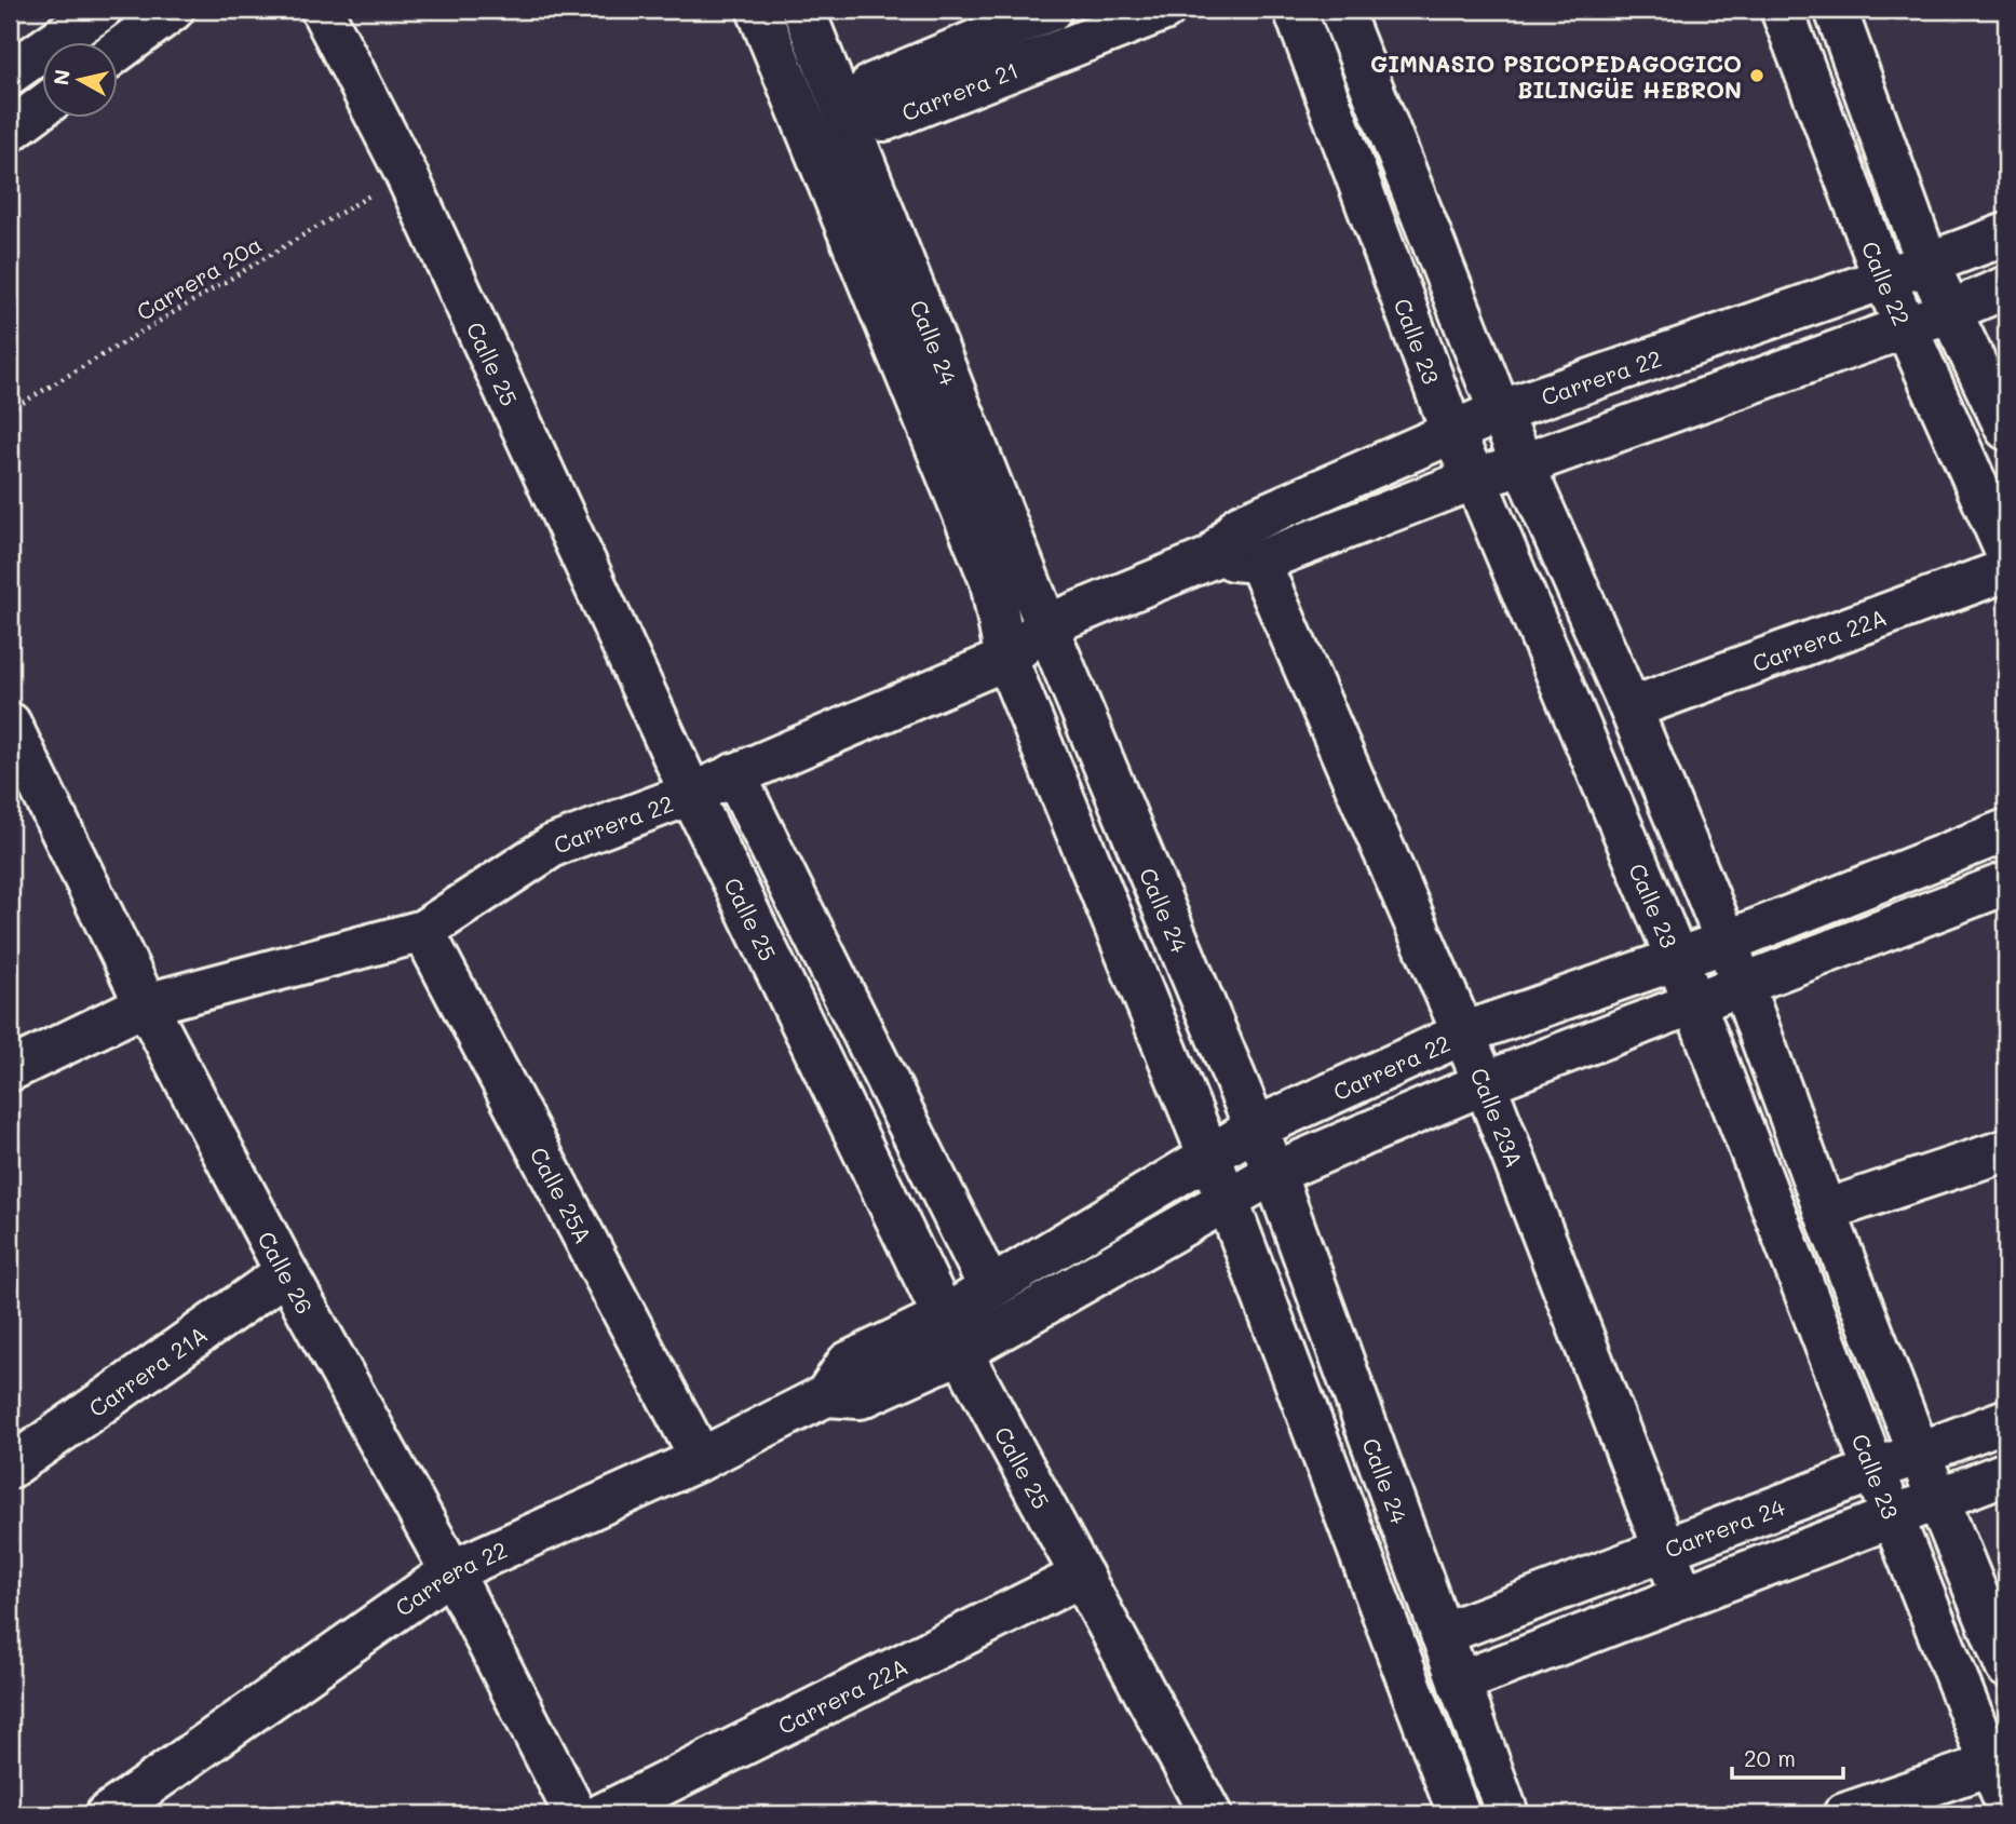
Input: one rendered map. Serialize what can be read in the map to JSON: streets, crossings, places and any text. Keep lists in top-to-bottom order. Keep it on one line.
{"streets":{"street":["Carrera 21","Calle 22","Calle 23","Calle 24","Calle 25","Carrera 22","Carrera 22A","Calle 23A","Calle 25A","Calle 26","Carrera 21A","Carrera 24"],"path":["Carrera 20a"]},"crossings":[["Carrera 21","Calle 24"],["Carrera 20a","Calle 25"],["Calle 22","Carrera 22"],["Calle 23","Carrera 22"],["Calle 23","Carrera 22A"],["Calle 23","Carrera 24"],["Calle 24","Carrera 22"],["Calle 24","Carrera 24"],["Calle 25","Carrera 22"],["Calle 25","Carrera 22A"],["Carrera 22","Calle 23A"],["Carrera 22","Calle 25A"],["Carrera 22","Calle 26"],["Calle 23A","Carrera 24"],["Calle 26","Carrera 21A"]],"places":["GIMNASIO PSICOPEDAGOGICO BILINGÜE HEBRON"],"scale_bar":"20 m","north":"left"}
